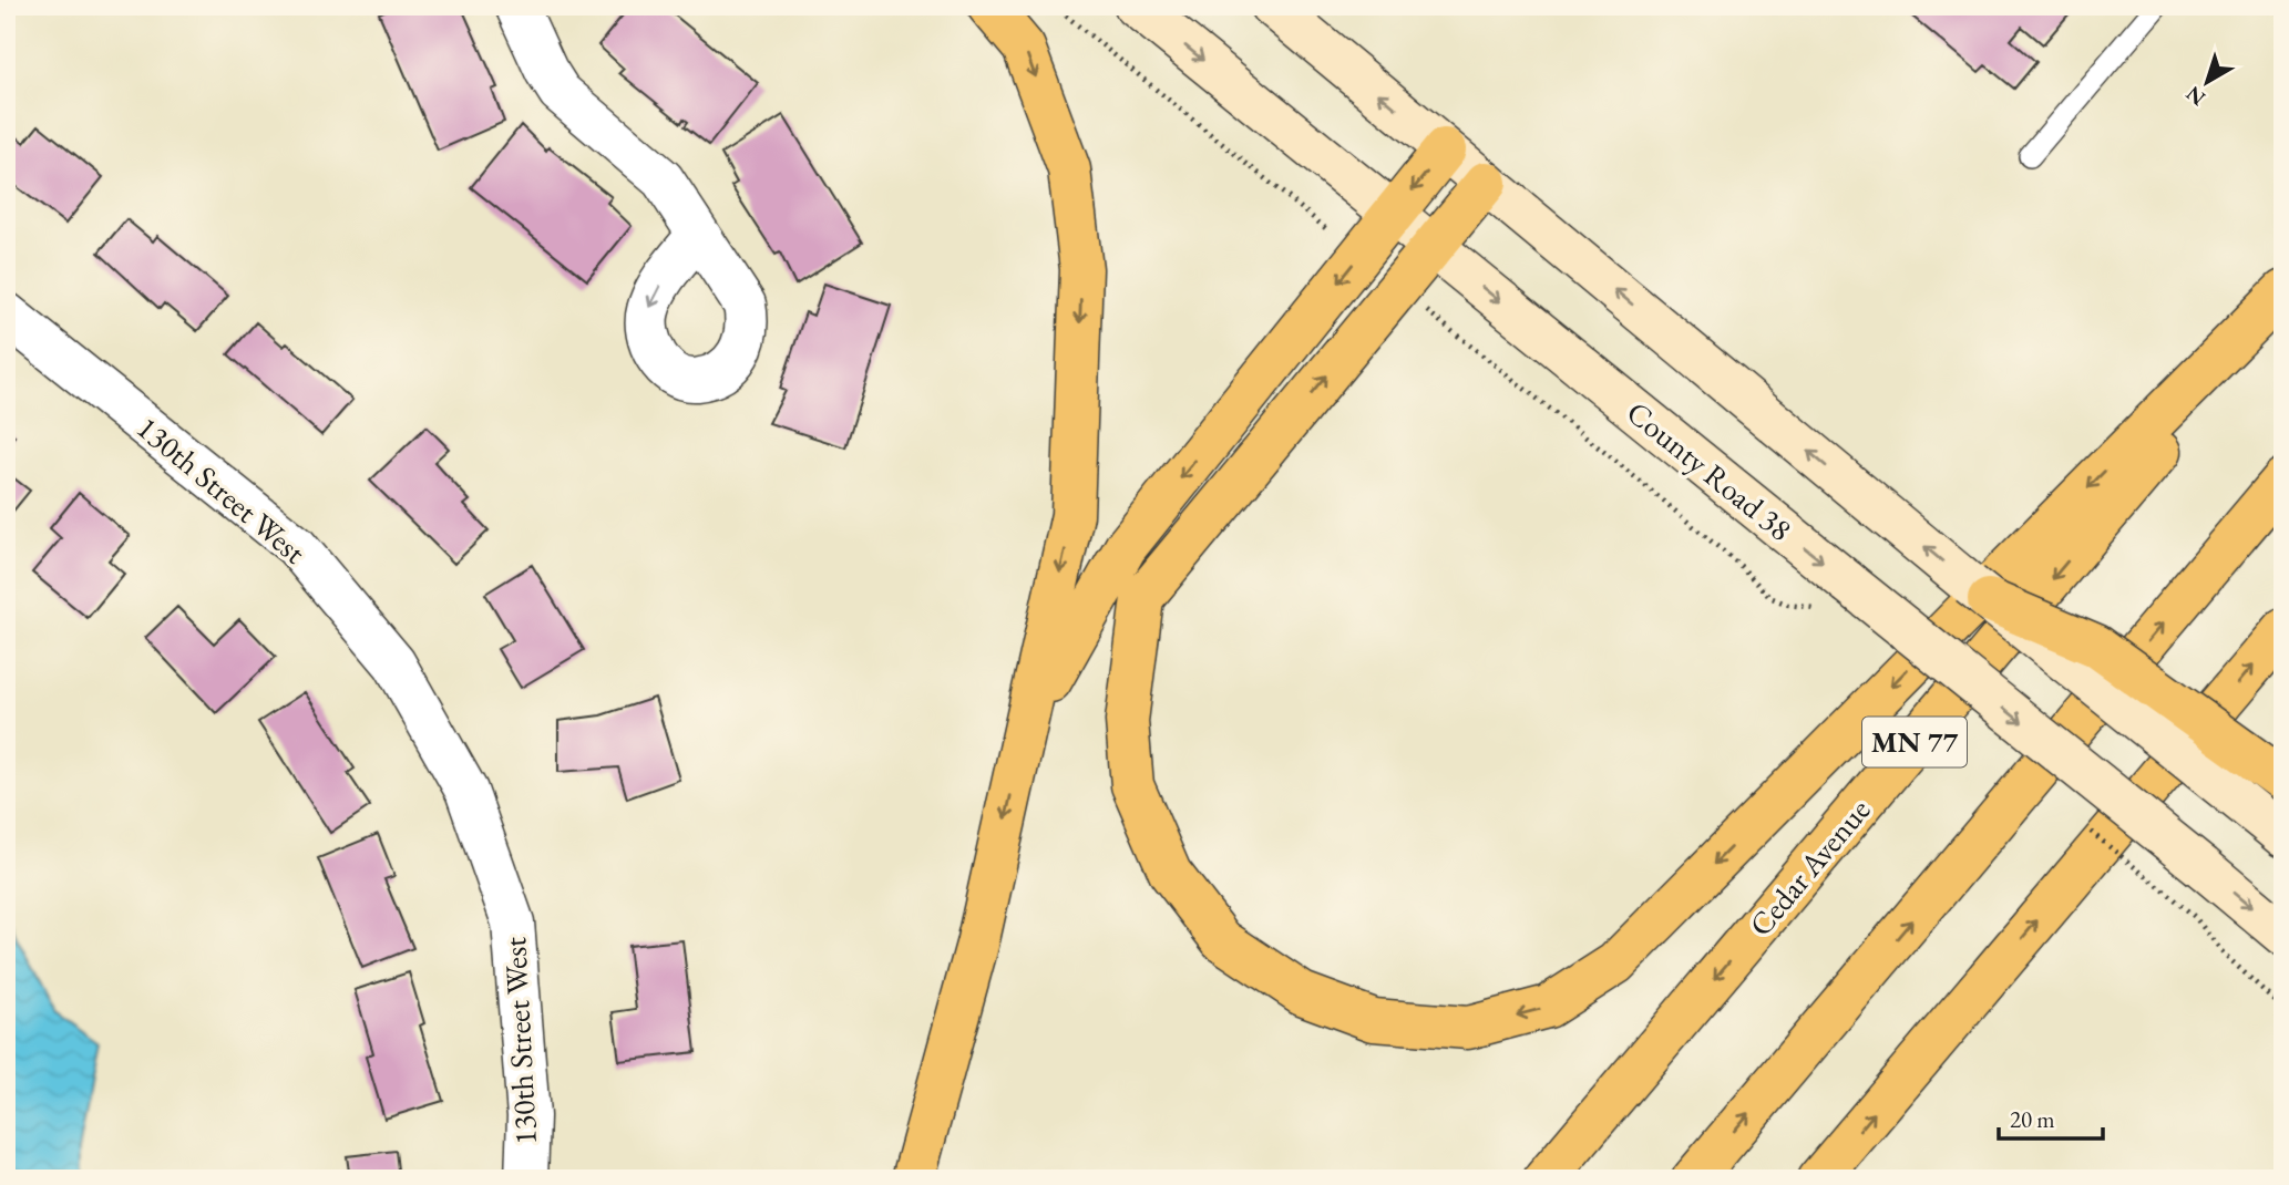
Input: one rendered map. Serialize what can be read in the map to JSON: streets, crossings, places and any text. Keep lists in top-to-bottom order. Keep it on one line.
{"streets":{"highway":["MN 77","Cedar Avenue"],"main road":["County Road 38"],"street":["130th Street West"]},"scale_bar":"20 m","north":"bottom left"}
